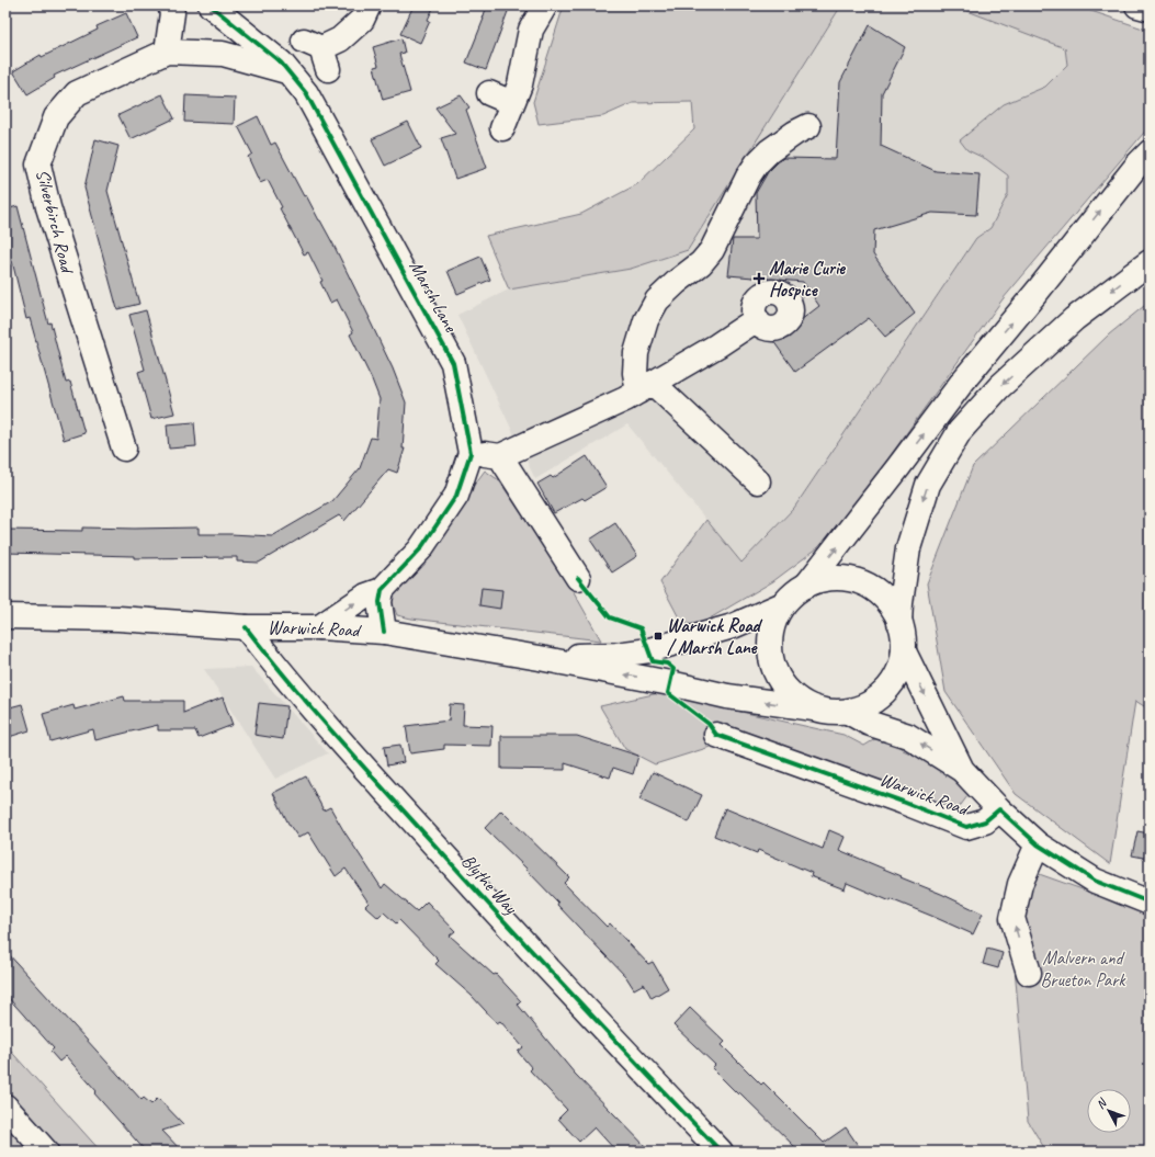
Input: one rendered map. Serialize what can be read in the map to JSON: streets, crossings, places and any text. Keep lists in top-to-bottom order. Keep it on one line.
{"streets":{"main road":["Silverbirch Road","Marsh Lane","Warwick Road","Blythe Way"]},"crossings":[["Silverbirch Road","Marsh Lane"],["Marsh Lane","Warwick Road"],["Warwick Road","Blythe Way"]],"parks":["Malvern and Brueton Park"],"places":{"health":["Marie Curie Hospice"],"transit":["Warwick Road / Marsh Lane"]},"north":"top left"}
